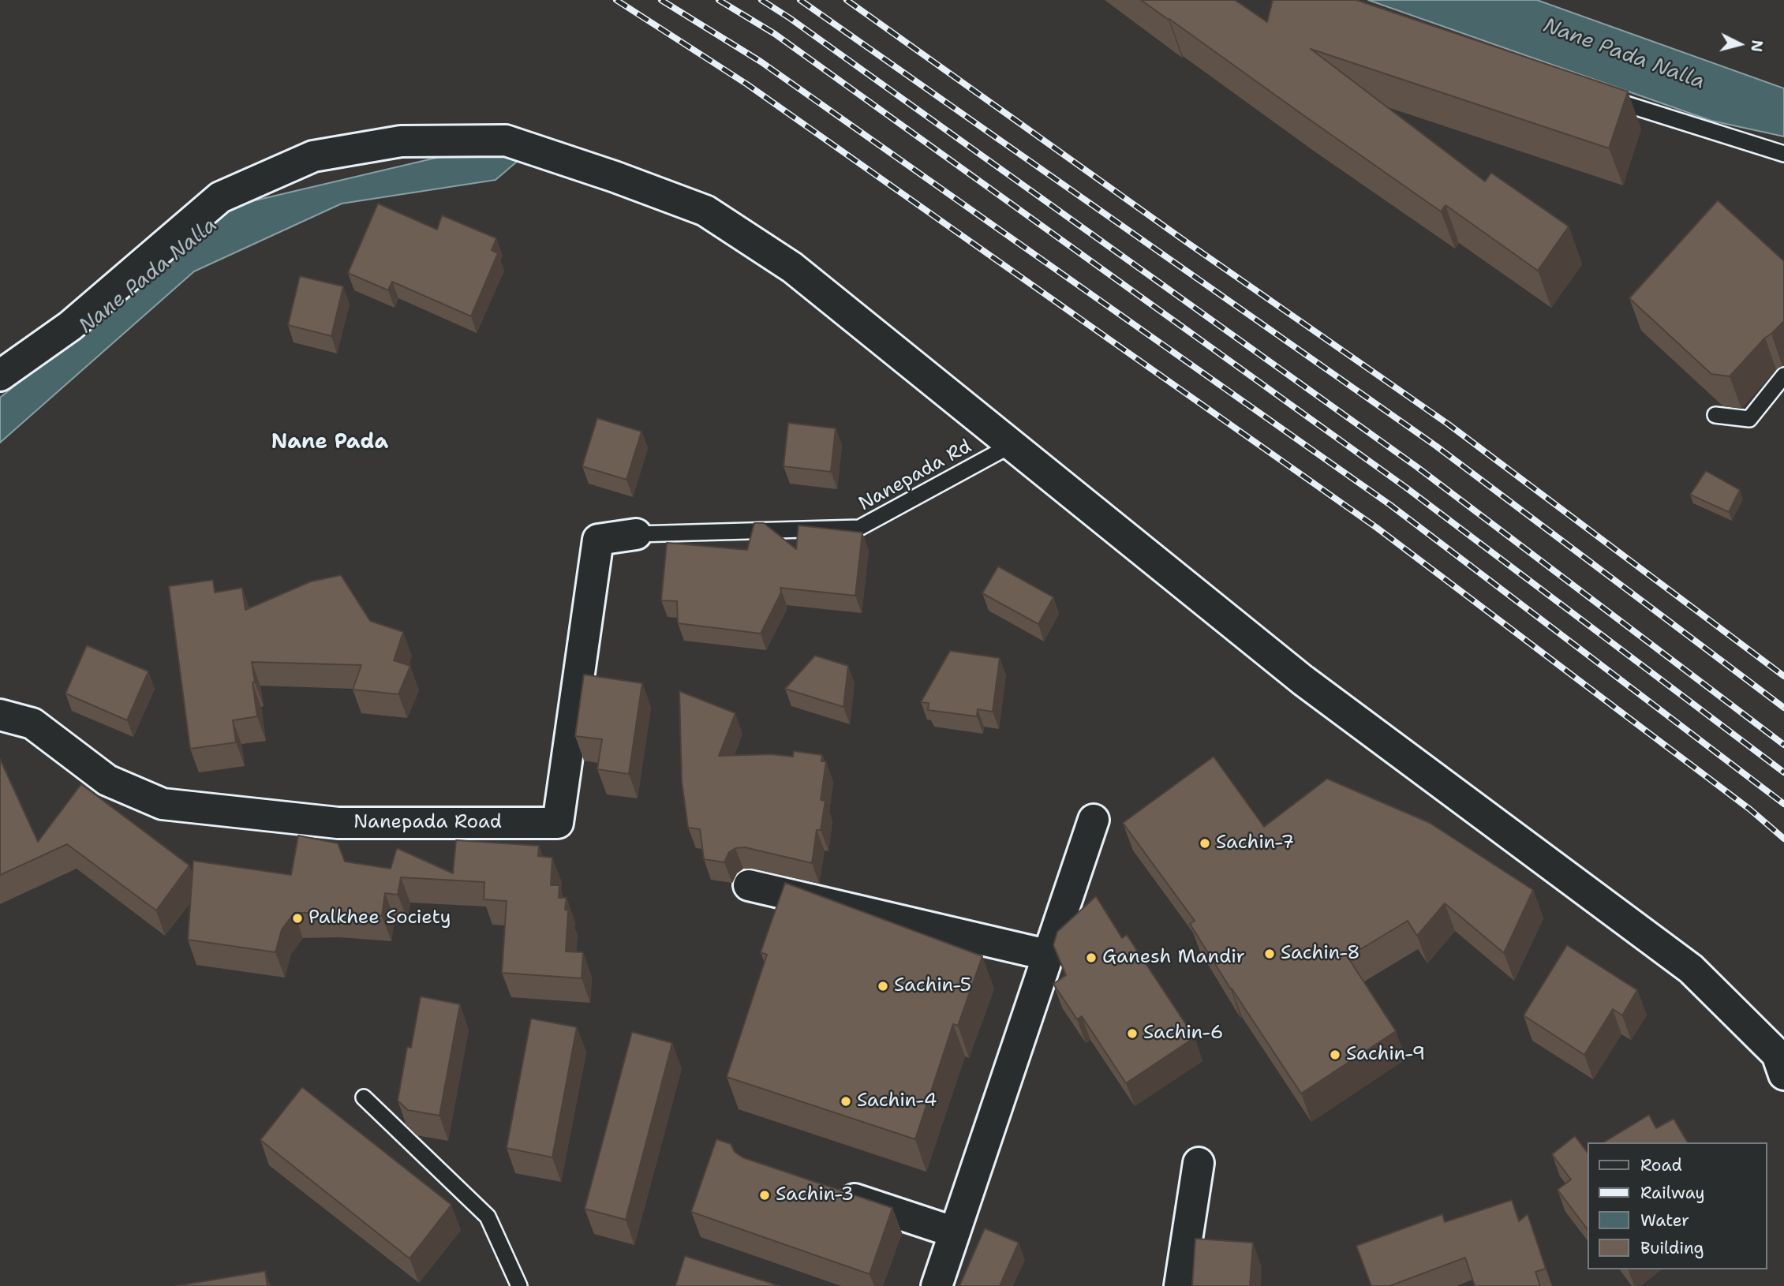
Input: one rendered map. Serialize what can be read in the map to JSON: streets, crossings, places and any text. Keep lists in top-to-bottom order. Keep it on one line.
{"streets":{"street":["Nanepada Road"],"lane":["Nanepada Rd"]},"crossings":[["Nanepada Rd","Nanepada Road"]],"districts":["Nane Pada"],"water":["Nane Pada Nalla"],"places":["Sachin-7","Palkhee Society","Sachin-8","Ganesh Mandir","Sachin-5","Sachin-6","Sachin-9","Sachin-4","Sachin-3"],"legend":["Road","Railway","Water","Building"],"north":"right"}
